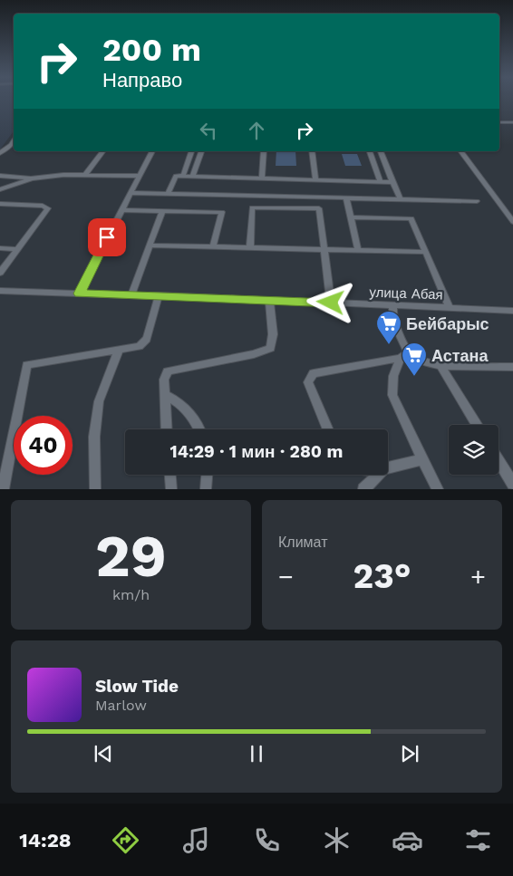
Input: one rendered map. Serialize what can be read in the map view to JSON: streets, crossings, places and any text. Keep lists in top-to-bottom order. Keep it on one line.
{"streets":{"street":["улица Абая"]},"places":{"supermarket":["Бейбарыс","Астана"]},"page":{"turn":["200 m","Направо"],"limit":"40","trip":"14:29 · 1 мин · 280 m","tile":[["29","km/h"],"Климат"],"heat":["−","23°","+"],"song":["Slow Tide","Marlow"],"tabs":"14:28"}}
